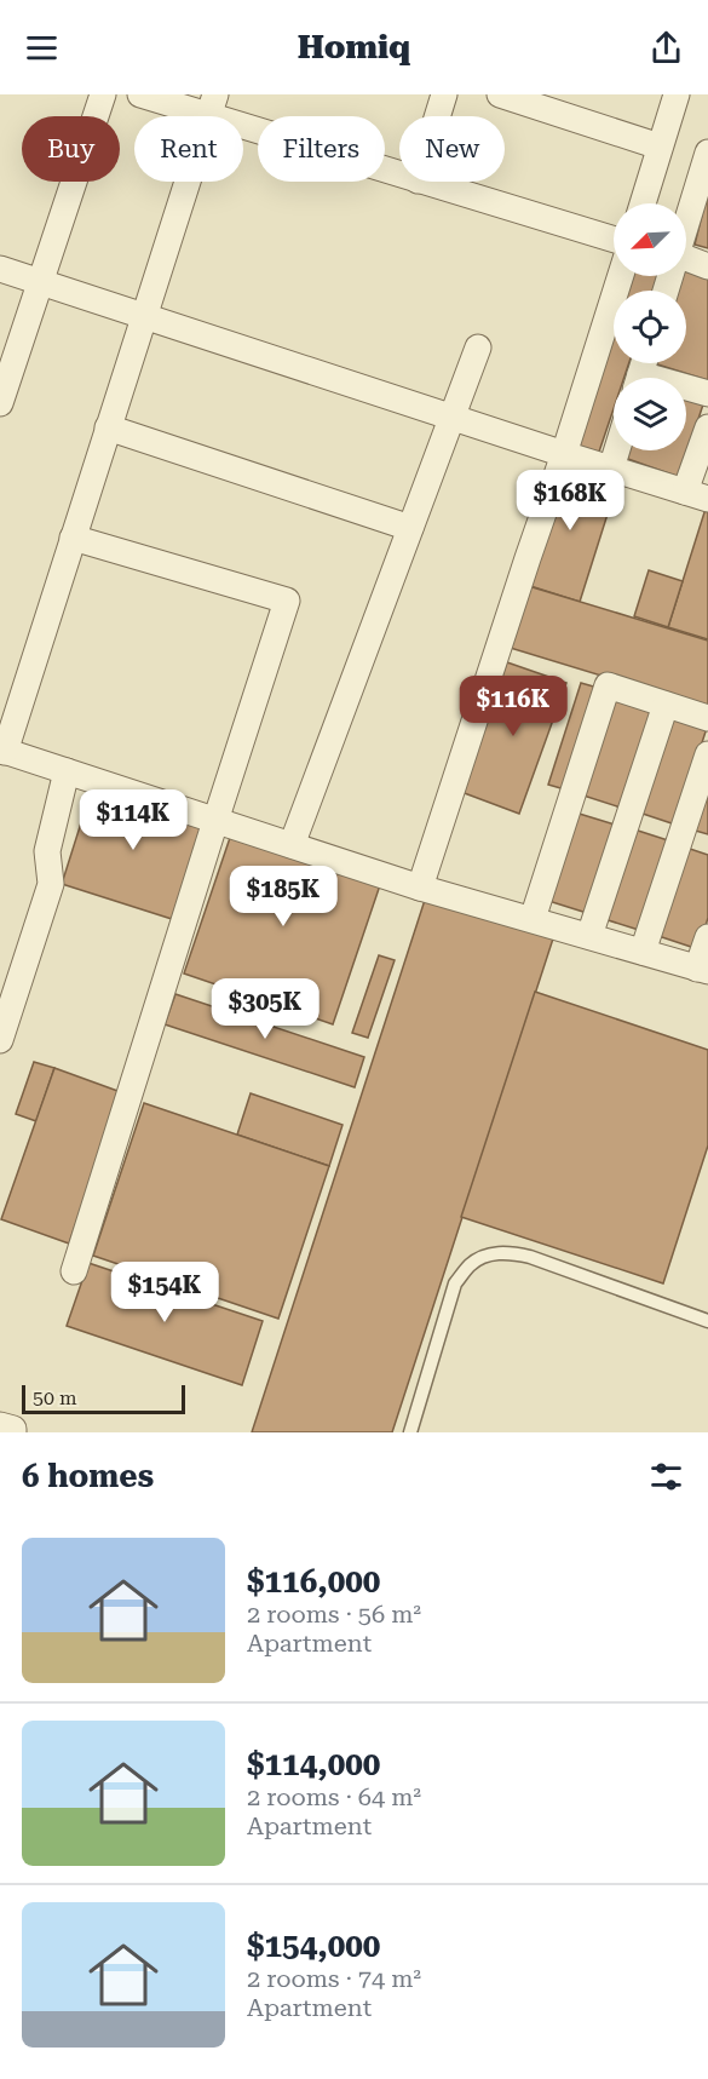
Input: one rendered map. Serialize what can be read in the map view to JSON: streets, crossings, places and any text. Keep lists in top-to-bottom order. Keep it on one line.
{"scale_bar":"50 m","north":"bottom left","page":{"header":"Homiq","chip":["Buy","Rent","Filters","New"],"price":["$168K","$116K","$114K","$185K","$305K","$154K"],"scale":"50 m","heading":"6 homes","list":[{"name":"$116,000","note":"2 rooms · 56 m² · Apartment"},{"name":"$114,000","note":"2 rooms · 64 m² · Apartment"},{"name":"$154,000","note":"2 rooms · 74 m² · Apartment"}]}}
